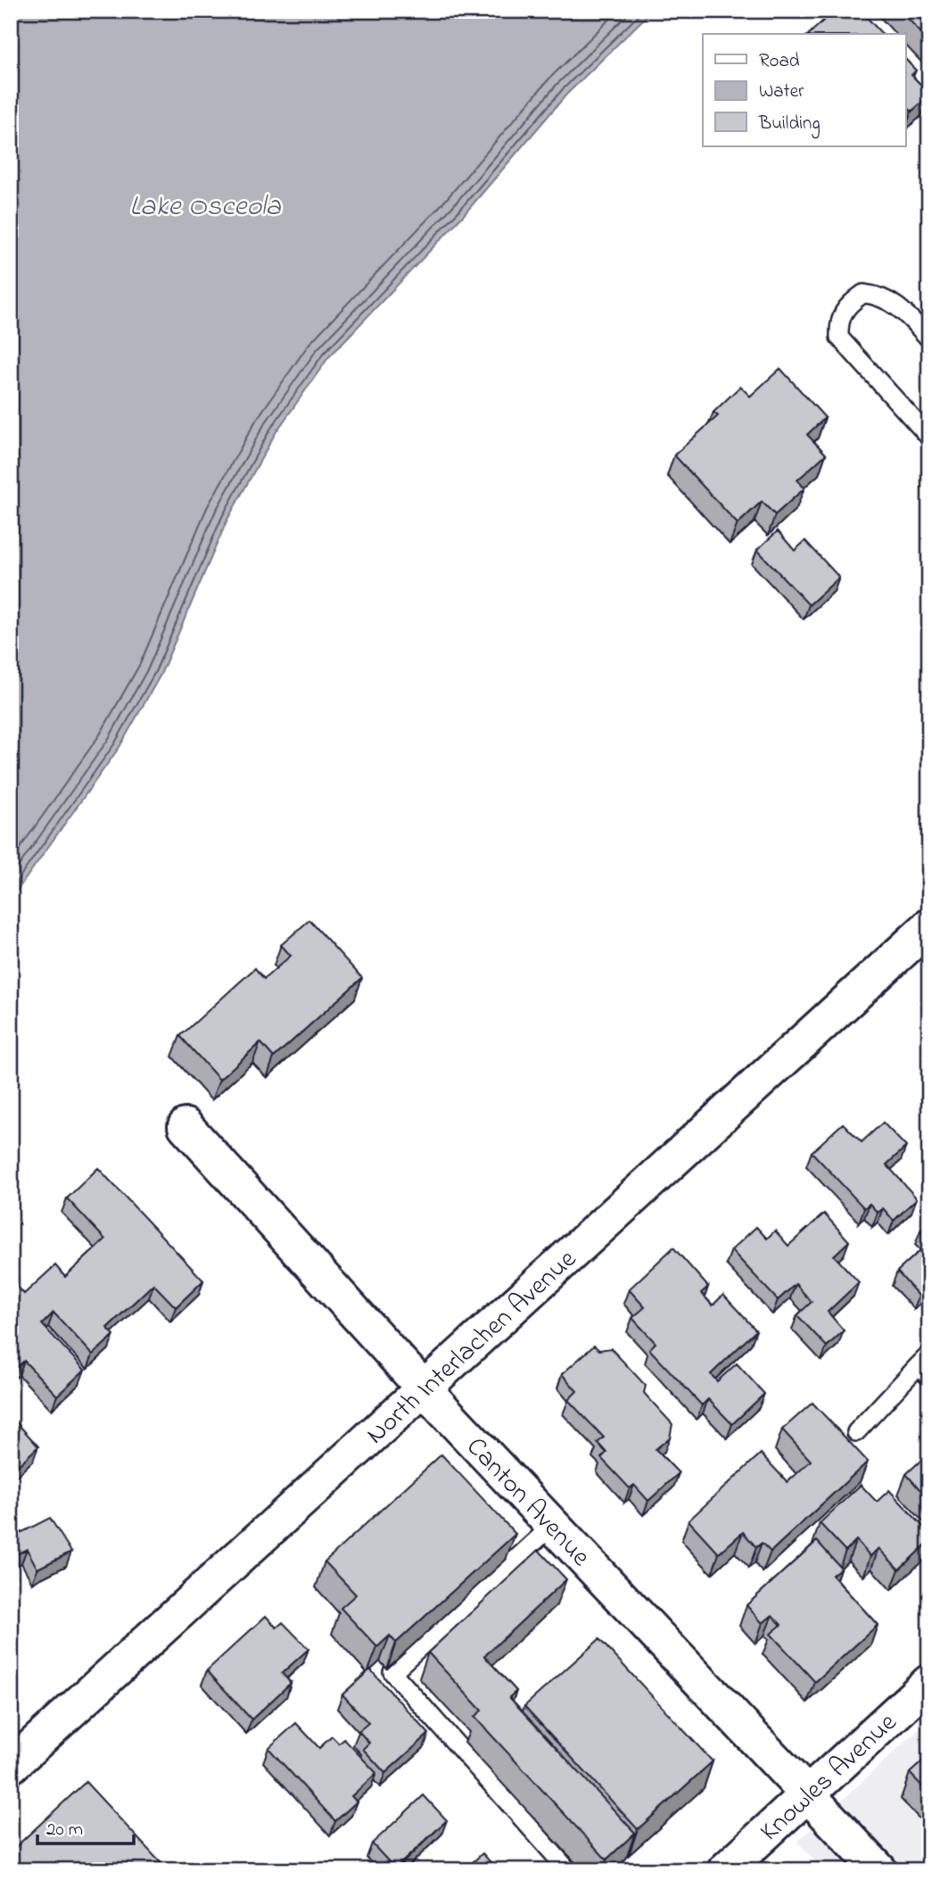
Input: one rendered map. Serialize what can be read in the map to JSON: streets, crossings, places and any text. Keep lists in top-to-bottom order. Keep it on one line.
{"streets":{"street":["North Interlachen Avenue","Canton Avenue","Knowles Avenue"]},"crossings":[["North Interlachen Avenue","Canton Avenue"],["Canton Avenue","Knowles Avenue"]],"water":["Lake Osceola"],"legend":["Road","Water","Building"],"scale_bar":"20 m"}
